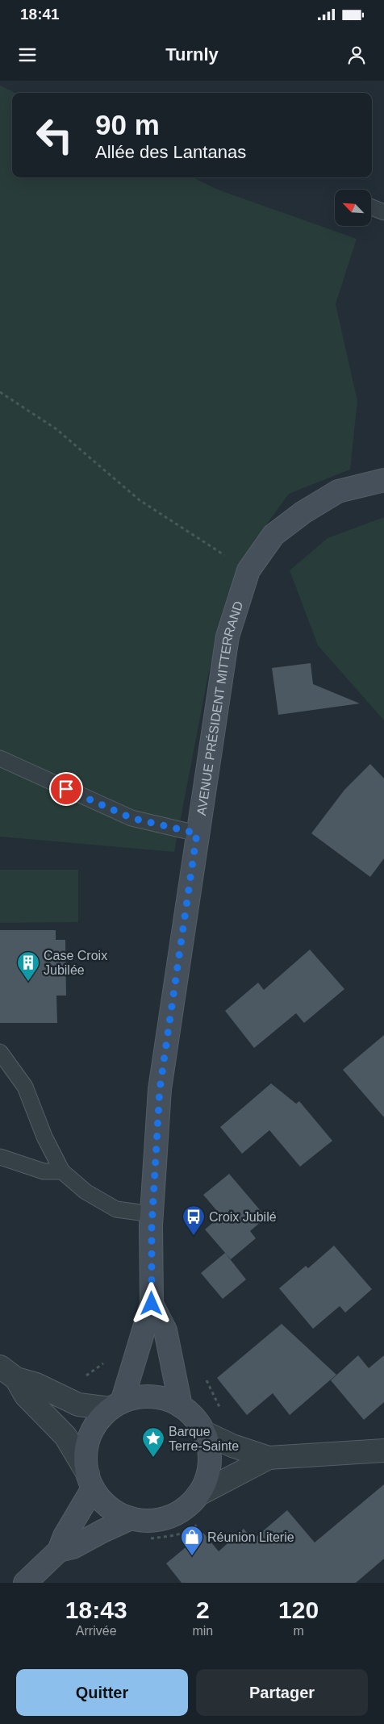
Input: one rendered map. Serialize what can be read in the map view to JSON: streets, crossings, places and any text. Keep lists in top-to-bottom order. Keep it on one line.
{"streets":{"main road":["AVENUE PRÉSIDENT MITTERRAND"]},"places":{"building":["Case Croix Jubilée"],"bus stop":["Croix Jubilé"],"place":["Barque Terre-Sainte"],"shop":["Réunion Literie"]},"north":"top left","page":{"status":"18:41","header":"Turnly","turn":["90 m","Allée des Lantanas"],"eta":["18:43","Arrivée","2","min","120","m"],"buttons":["Quitter","Partager"]}}
